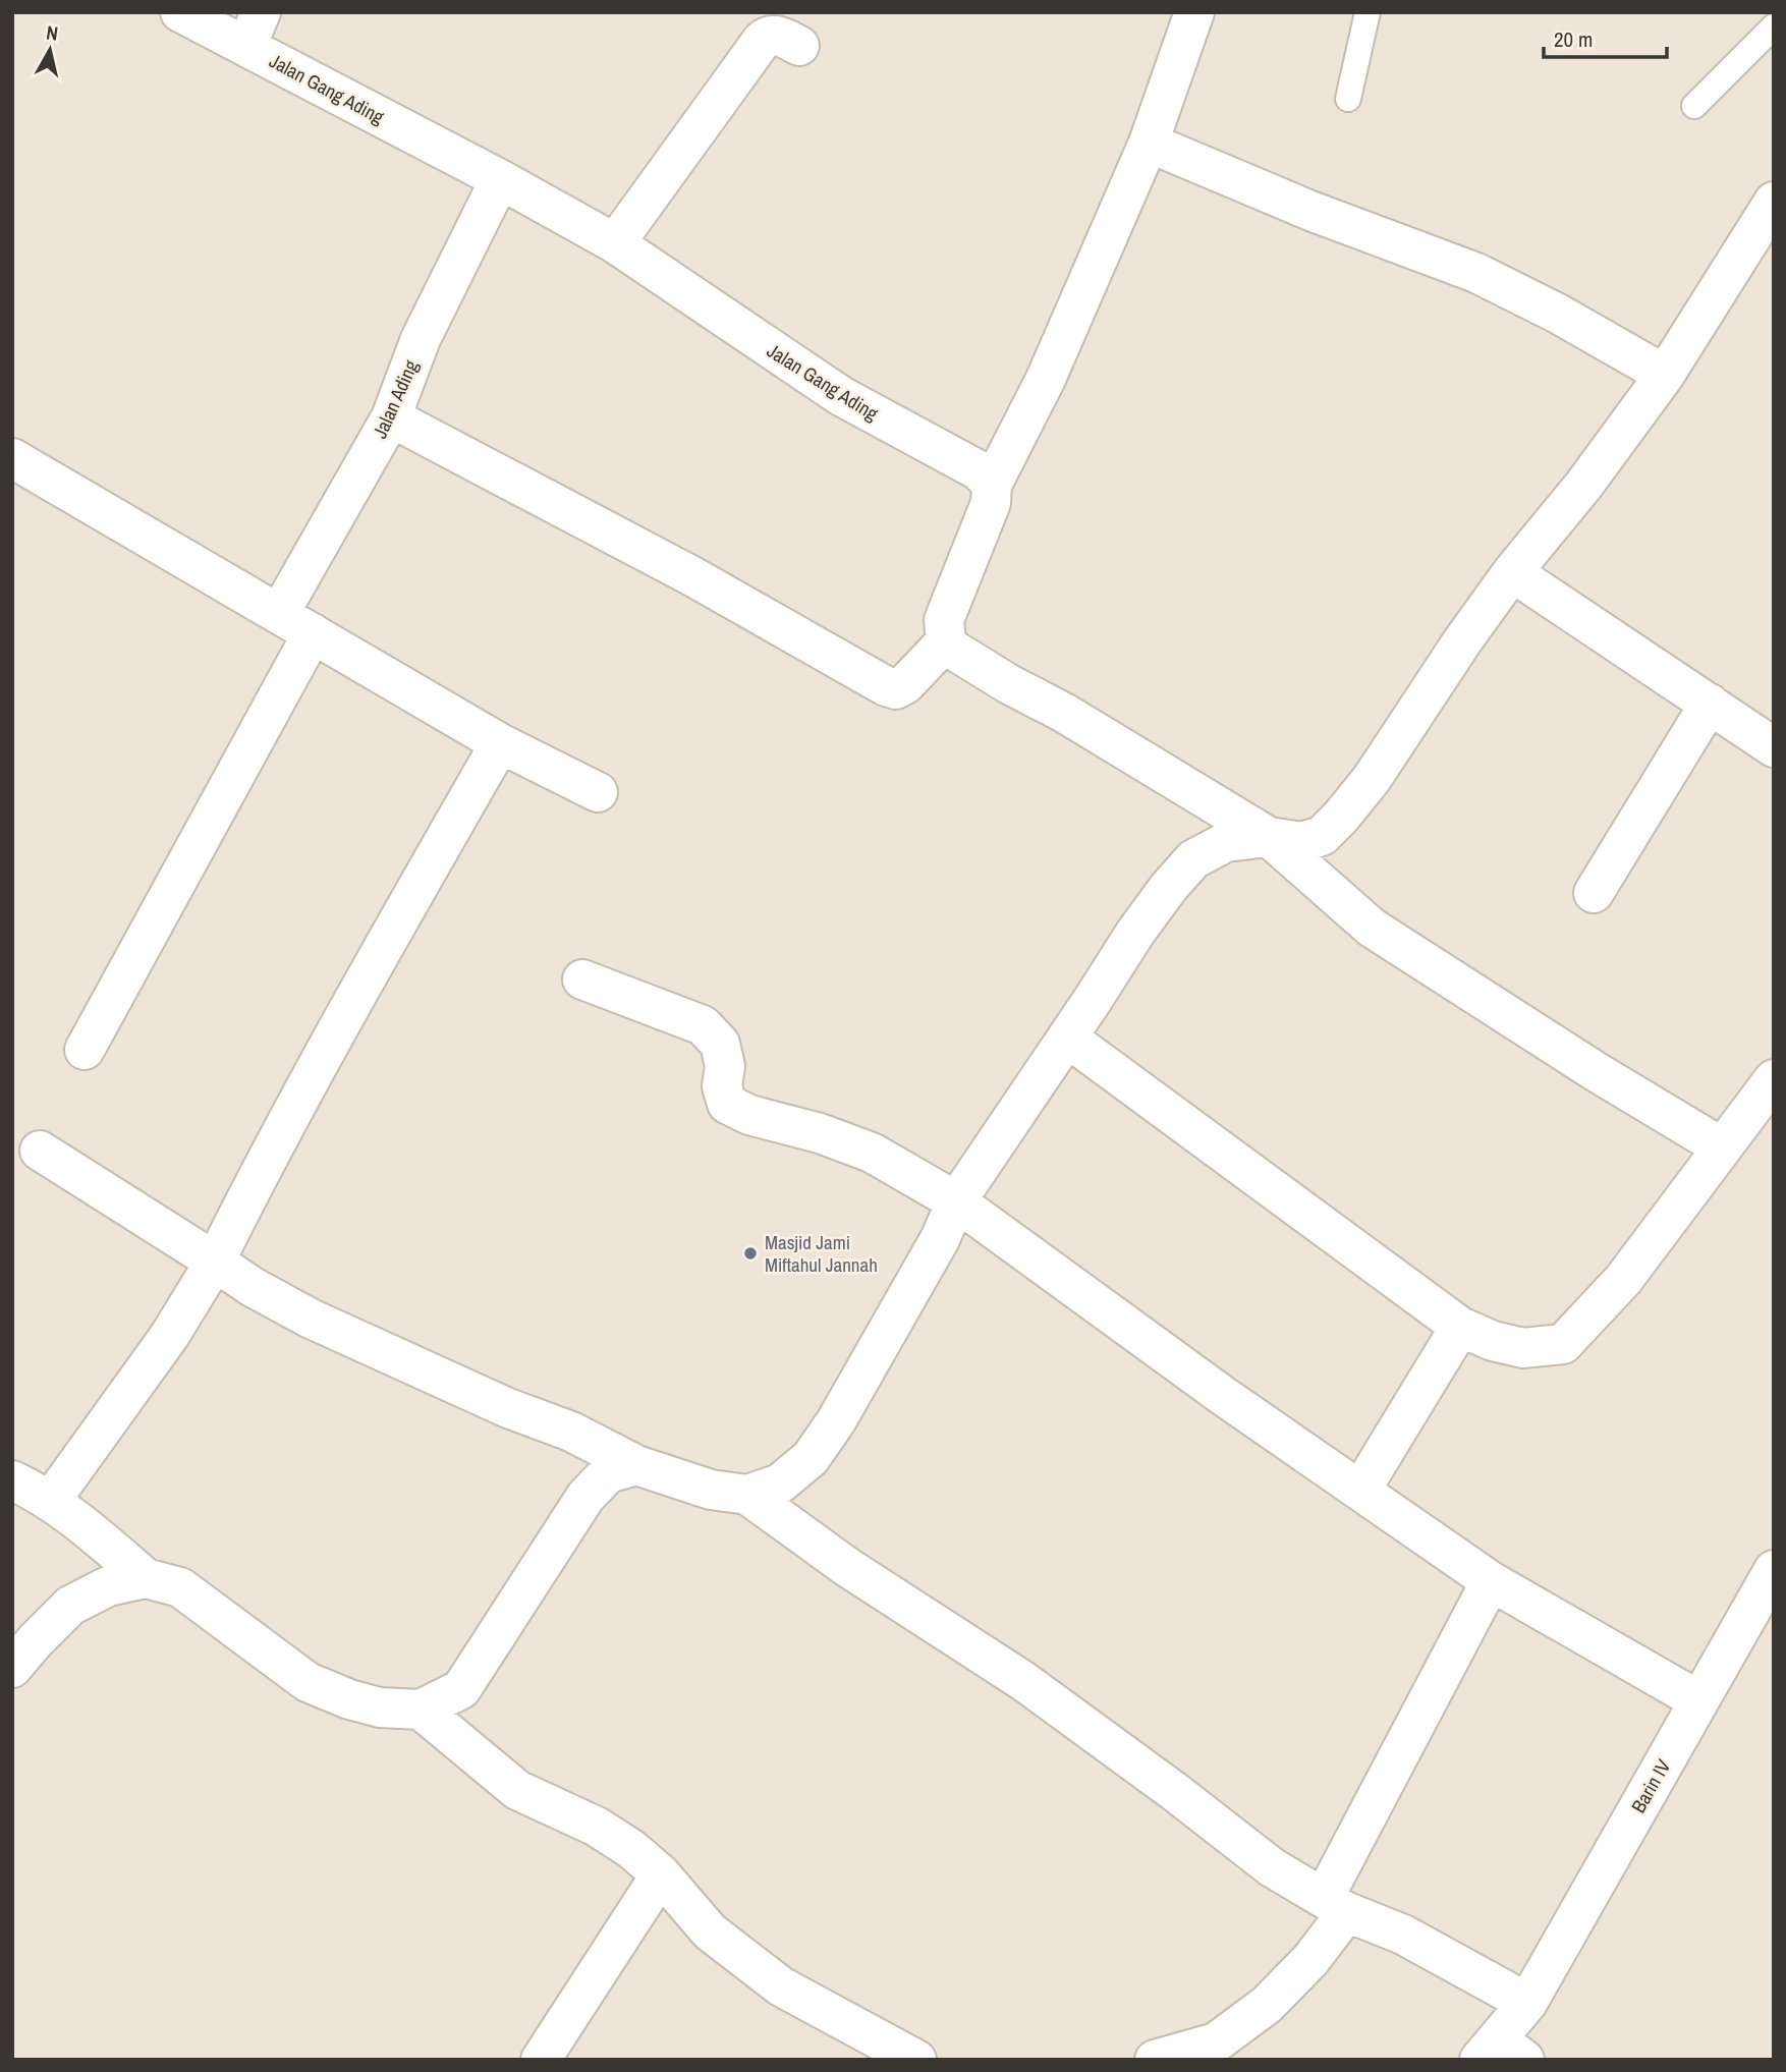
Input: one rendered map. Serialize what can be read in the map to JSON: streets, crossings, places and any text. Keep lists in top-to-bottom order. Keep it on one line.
{"streets":{"street":["Jalan Gang Ading","Jalan Ading","Barin IV"]},"crossings":[["Jalan Gang Ading","Jalan Ading"]],"places":["Masjid Jami Miftahul Jannah"],"scale_bar":"20 m","north":"top"}
